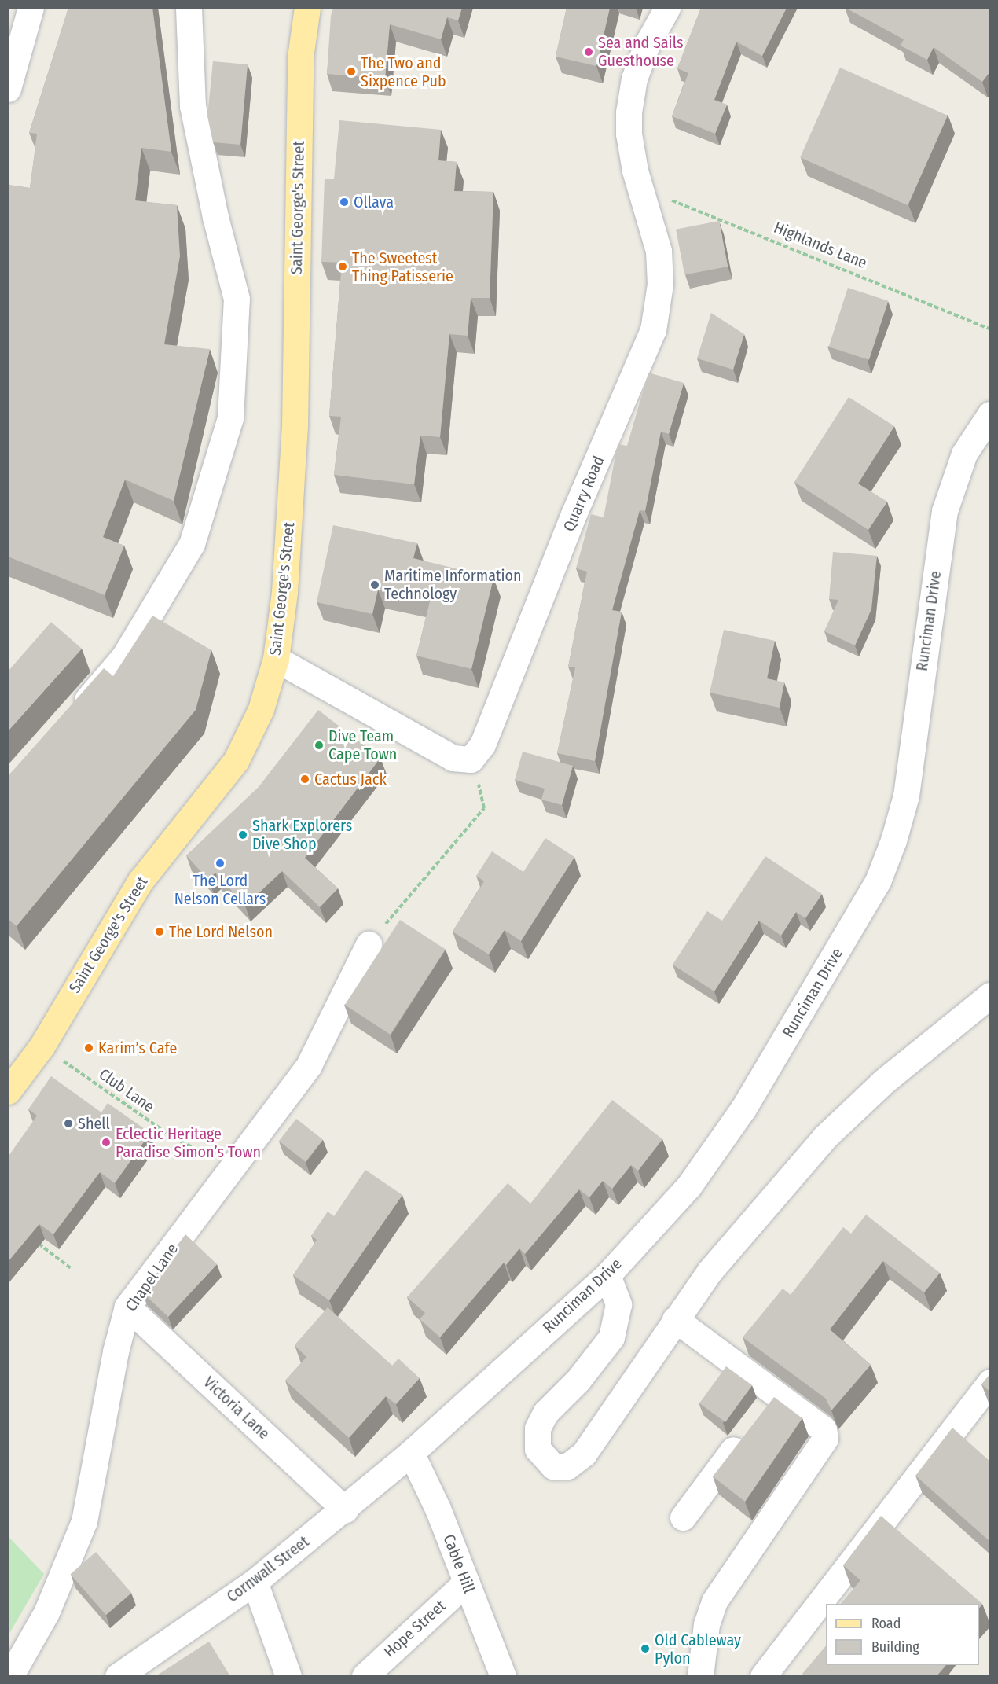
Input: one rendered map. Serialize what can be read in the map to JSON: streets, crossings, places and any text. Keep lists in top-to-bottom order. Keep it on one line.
{"streets":{"main road":["Saint George's Street"],"street":["Quarry Road","Runciman Drive","Chapel Lane","Victoria Lane","Cable Hill","Cornwall Street","Hope Street"],"path":["Highlands Lane","Club Lane"]},"crossings":[["Saint George's Street","Club Lane"],["Highlands Lane","Quarry Road"],["Runciman Drive","Cable Hill"],["Runciman Drive","Cornwall Street"],["Chapel Lane","Victoria Lane"],["Victoria Lane","Cornwall Street"],["Cable Hill","Cornwall Street"],["Cable Hill","Hope Street"]],"places":["Sea and Sails Guesthouse","The Two and Sixpence Pub","Ollava","The Sweetest Thing Patisserie","Maritime Information Technology","Dive Team Cape Town","Cactus Jack","Shark Explorers Dive Shop","The Lord Nelson Cellars","The Lord Nelson","Karim’s Cafe","Shell","Eclectic Heritage Paradise Simon’s Town","Old Cableway Pylon"],"legend":["Road","Building"]}
